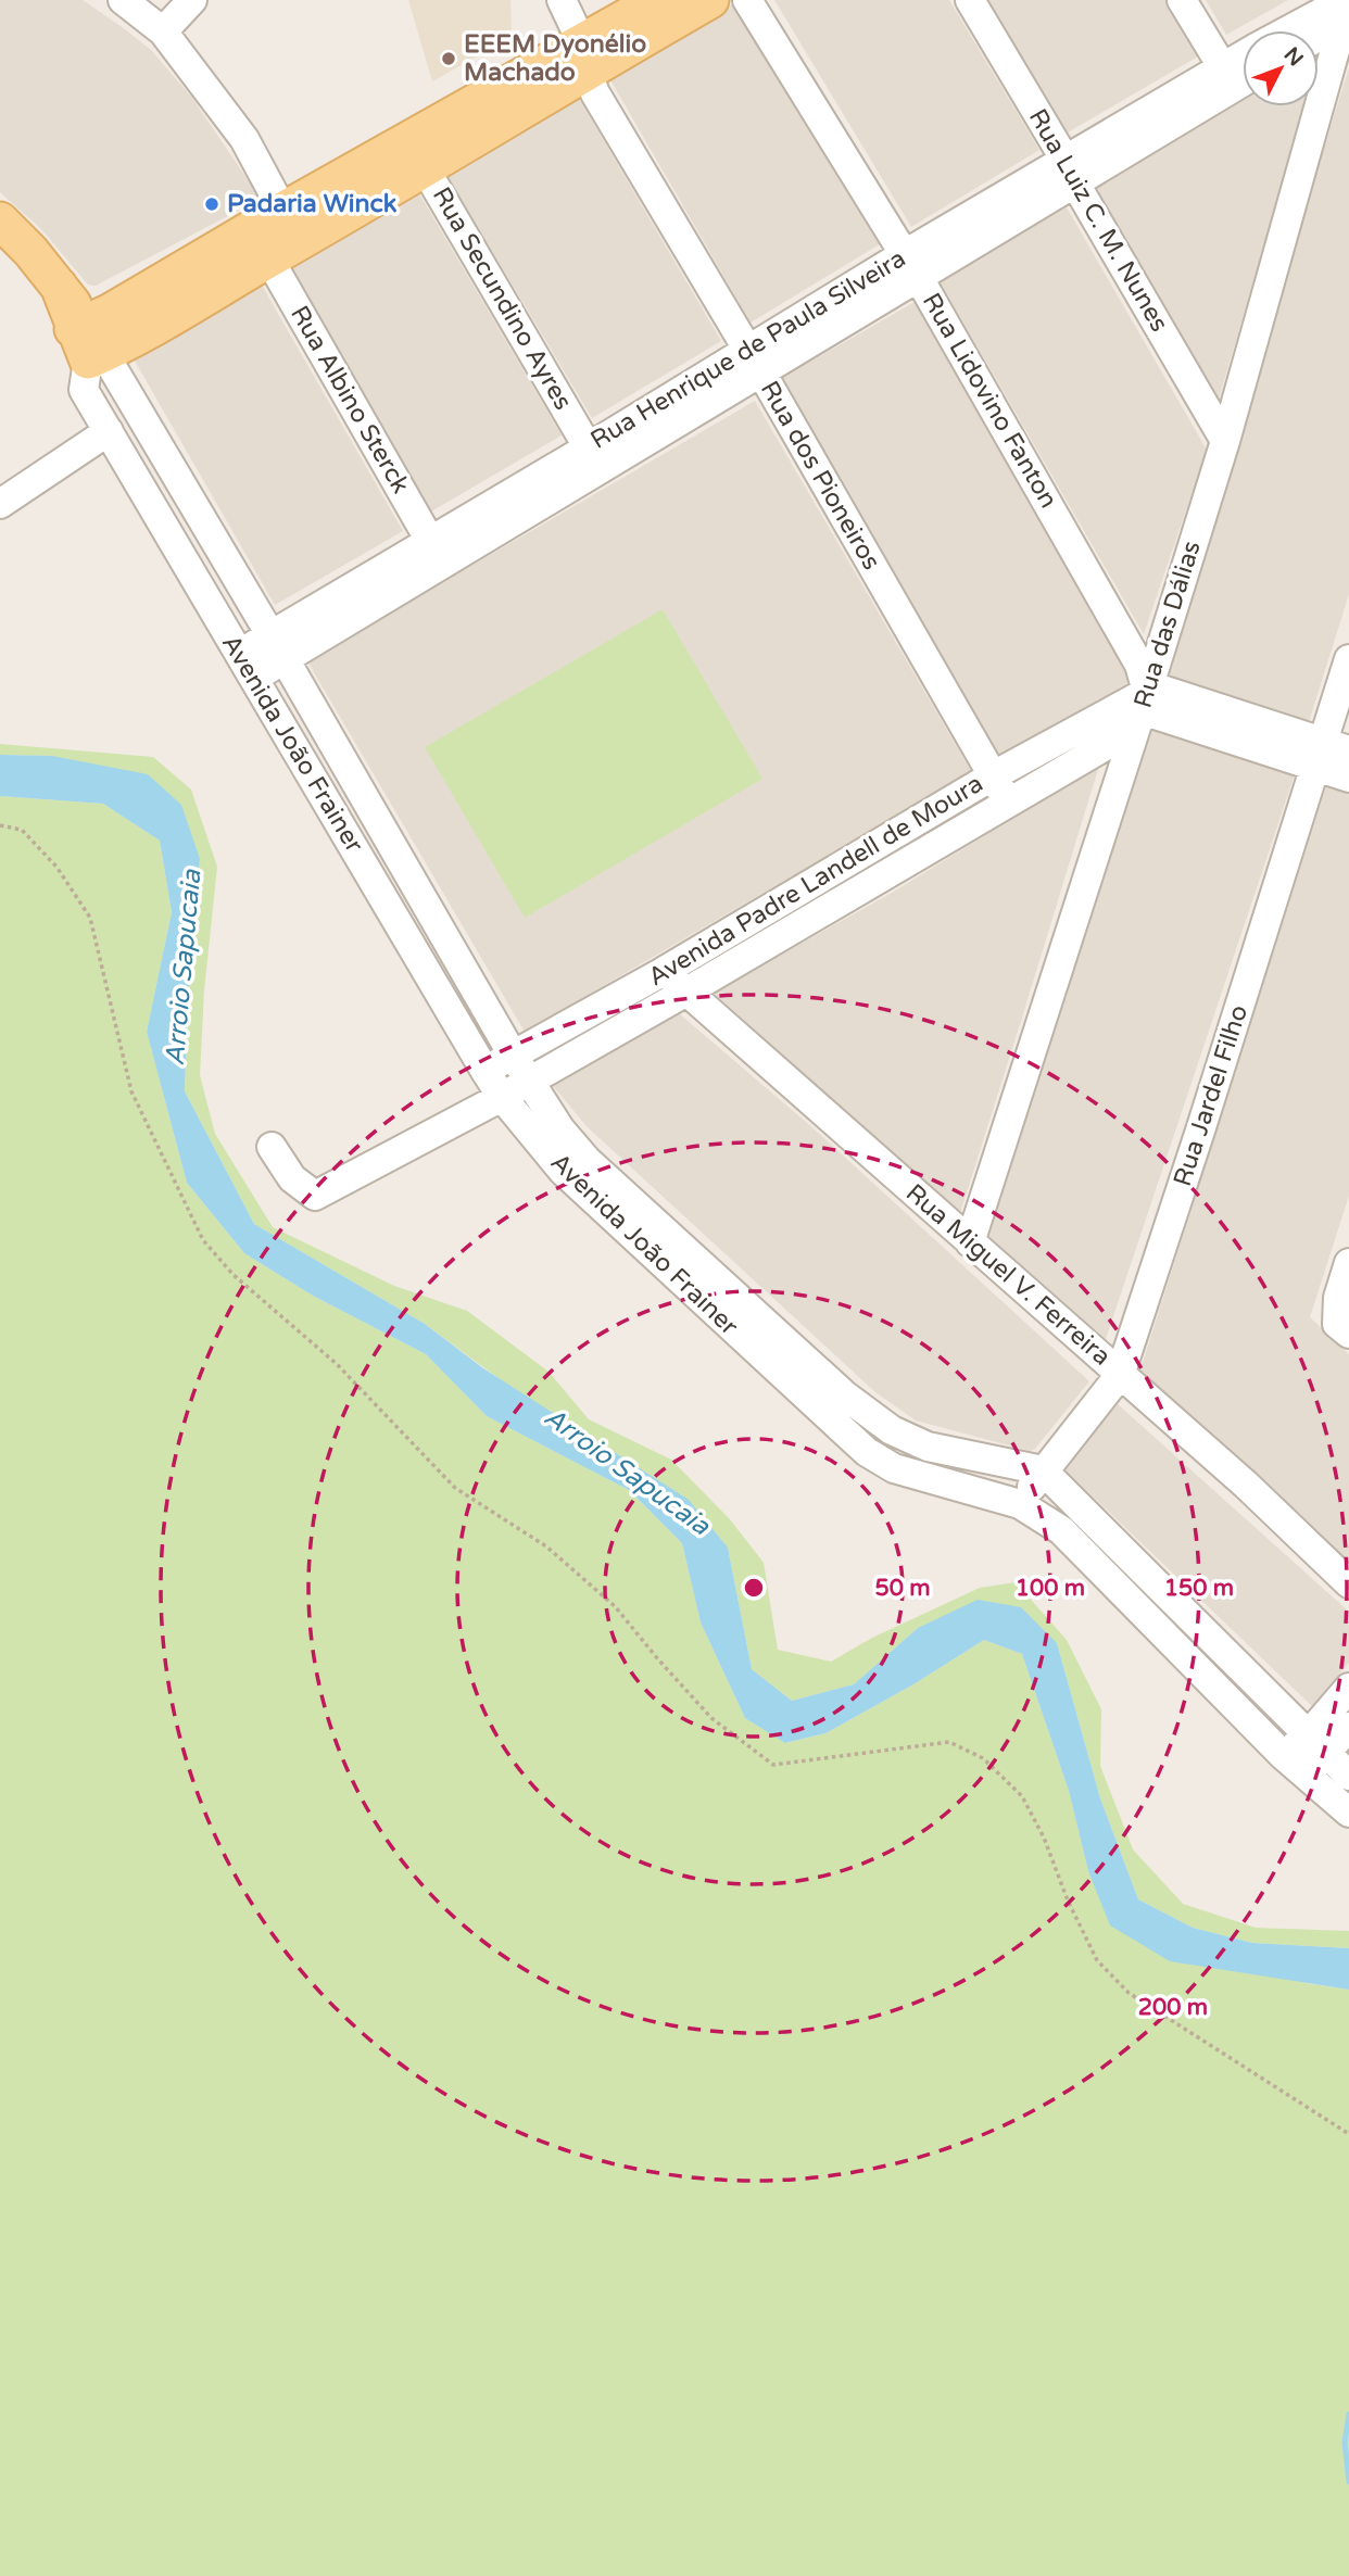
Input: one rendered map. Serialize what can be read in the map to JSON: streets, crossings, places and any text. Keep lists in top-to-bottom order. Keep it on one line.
{"streets":{"street":["Rua Luiz C. M. Nunes","Rua Secundino Ayres","Rua Henrique de Paula Silveira","Rua Albino Sterck","Rua Lidovino Fanton","Rua dos Pioneiros","Rua das Dálias","Avenida João Frainer","Avenida Padre Landell de Moura","Rua Jardel Filho","Rua Miguel V. Ferreira"]},"crossings":[["Rua Luiz C. M. Nunes","Rua Henrique de Paula Silveira"],["Rua Luiz C. M. Nunes","Rua das Dálias"],["Rua Secundino Ayres","Rua Henrique de Paula Silveira"],["Rua Henrique de Paula Silveira","Rua Albino Sterck"],["Rua Henrique de Paula Silveira","Rua Lidovino Fanton"],["Rua Henrique de Paula Silveira","Rua dos Pioneiros"],["Rua Henrique de Paula Silveira","Rua das Dálias"],["Rua Henrique de Paula Silveira","Avenida João Frainer"],["Rua Lidovino Fanton","Rua das Dálias"],["Rua Lidovino Fanton","Avenida Padre Landell de Moura"],["Rua dos Pioneiros","Avenida Padre Landell de Moura"],["Rua das Dálias","Avenida Padre Landell de Moura"],["Rua das Dálias","Rua Miguel V. Ferreira"],["Avenida João Frainer","Avenida Padre Landell de Moura"],["Avenida João Frainer","Rua Jardel Filho"],["Avenida Padre Landell de Moura","Rua Miguel V. Ferreira"],["Rua Jardel Filho","Rua Miguel V. Ferreira"]],"water":["Arroio Sapucaia"],"places":["EEEM Dyonélio Machado","Padaria Winck"],"north":"top right","rings":["50 m","100 m","150 m","200 m"]}
